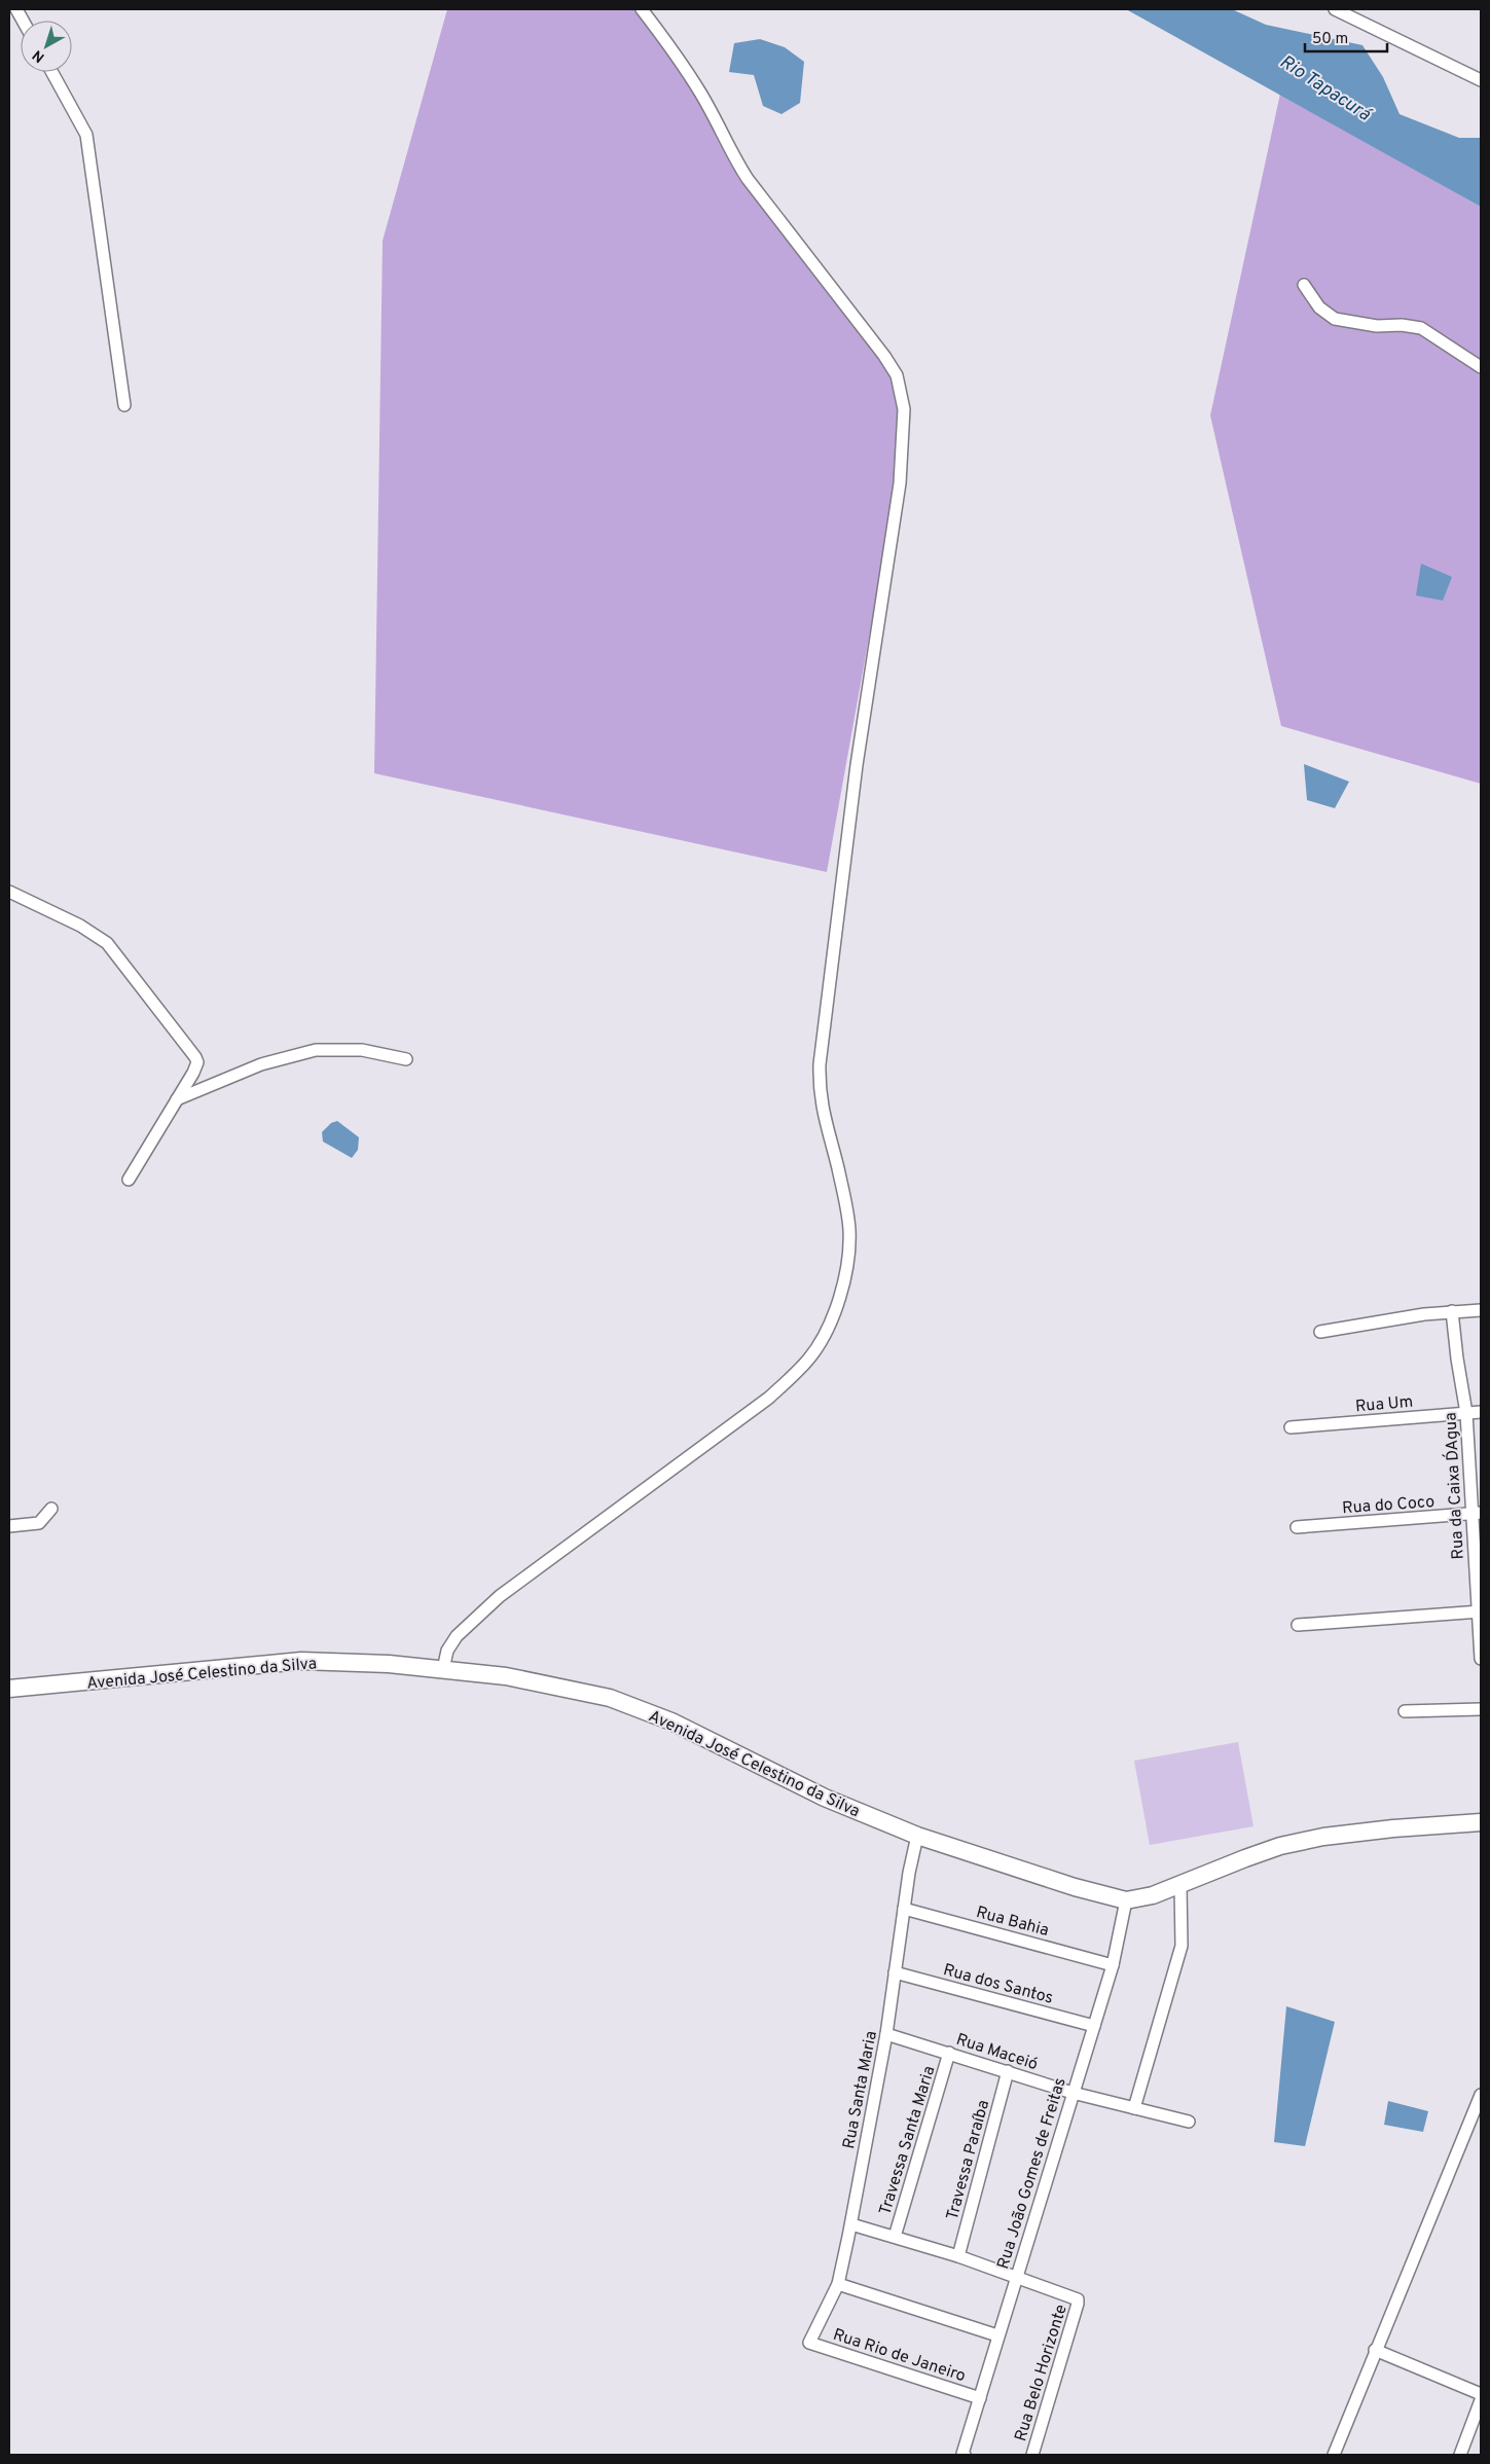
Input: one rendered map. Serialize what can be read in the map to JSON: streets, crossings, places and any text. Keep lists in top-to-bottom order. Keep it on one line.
{"streets":{"street":["Rua Um","Rua da Caixa D´Agua","Rua do Coco","Avenida José Celestino da Silva","Rua Bahia","Rua dos Santos","Rua Maceió","Rua Santa Maria","Travessa Santa Maria","Travessa Paraíba","Rua João Gomes de Freitas","Rua Rio de Janeiro","Rua Belo Horizonte"]},"crossings":[["Rua Um","Rua da Caixa D´Agua"],["Rua da Caixa D´Agua","Rua do Coco"],["Avenida José Celestino da Silva","Rua Santa Maria"],["Avenida José Celestino da Silva","Rua João Gomes de Freitas"],["Rua Bahia","Rua Santa Maria"],["Rua Bahia","Rua João Gomes de Freitas"],["Rua dos Santos","Rua Santa Maria"],["Rua dos Santos","Rua João Gomes de Freitas"],["Rua Maceió","Rua Santa Maria"],["Rua Maceió","Travessa Santa Maria"],["Rua Maceió","Travessa Paraíba"],["Rua Maceió","Rua João Gomes de Freitas"],["Rua Santa Maria","Rua Rio de Janeiro"],["Rua João Gomes de Freitas","Rua Rio de Janeiro"],["Rua João Gomes de Freitas","Rua Belo Horizonte"]],"water":["Rio Tapacurá"],"scale_bar":"50 m","north":"bottom left"}
